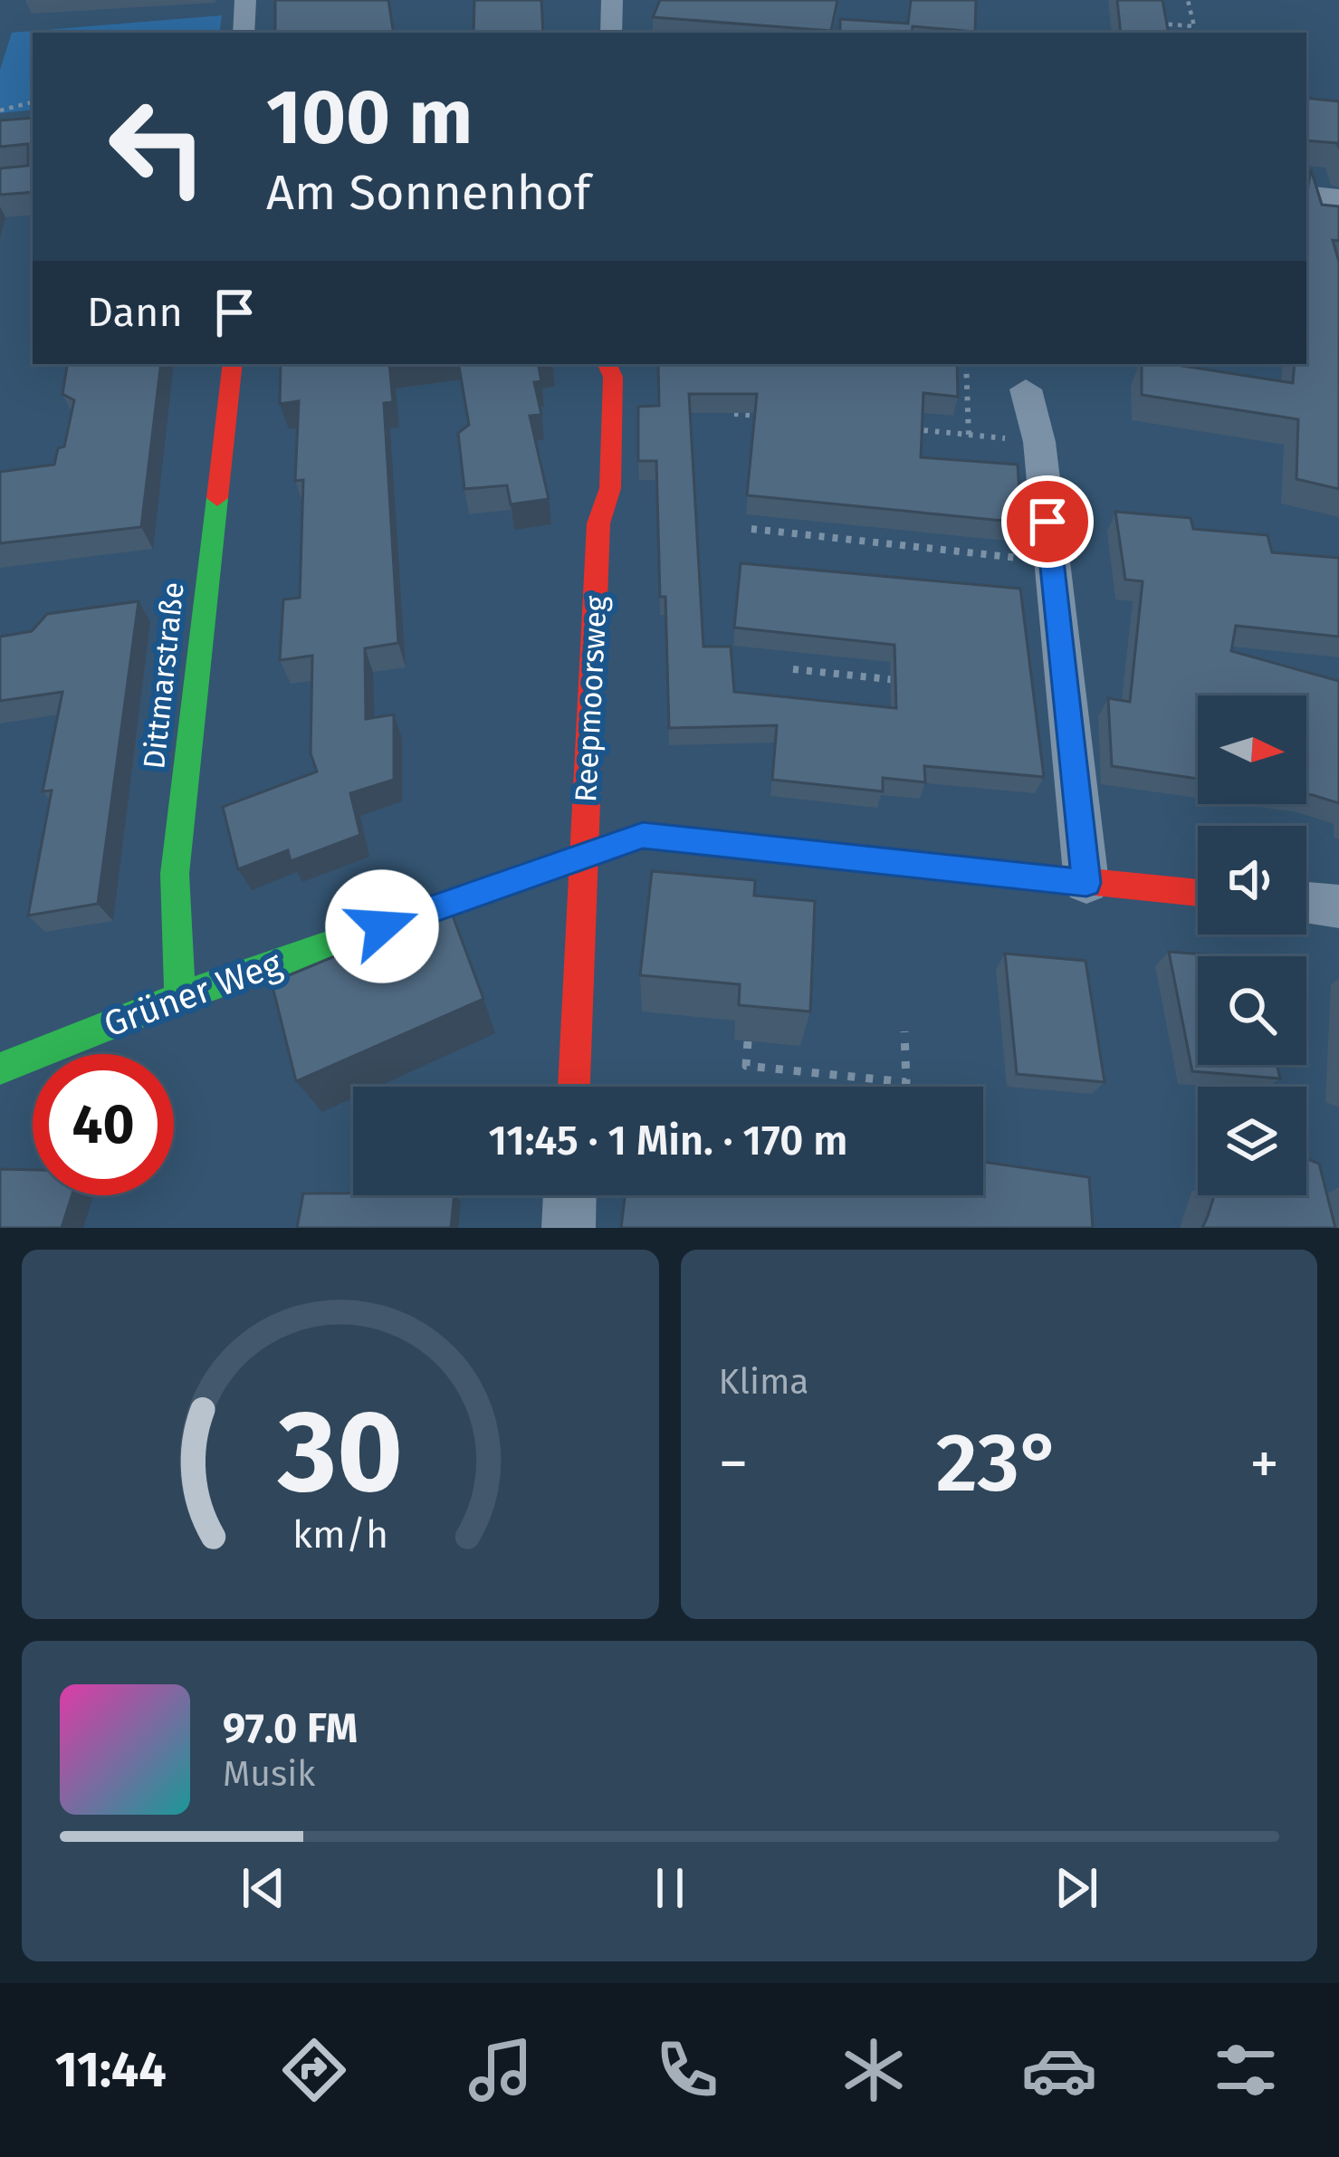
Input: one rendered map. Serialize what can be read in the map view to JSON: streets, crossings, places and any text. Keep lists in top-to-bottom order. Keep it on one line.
{"streets":{"street":["Dittmarstraße","Reepmoorsweg","Grüner Weg"]},"crossings":[["Dittmarstraße","Grüner Weg"],["Reepmoorsweg","Grüner Weg"]],"north":"right","page":{"turn":["100 m","Am Sonnenhof"],"then":"Dann","limit":"40","trip":"11:45 · 1 Min. · 170 m","tile":"Klima","heat":["−","23°","+"],"song":["97.0 FM","Musik"],"tabs":"11:44","gauge":["30","km/h"]}}
